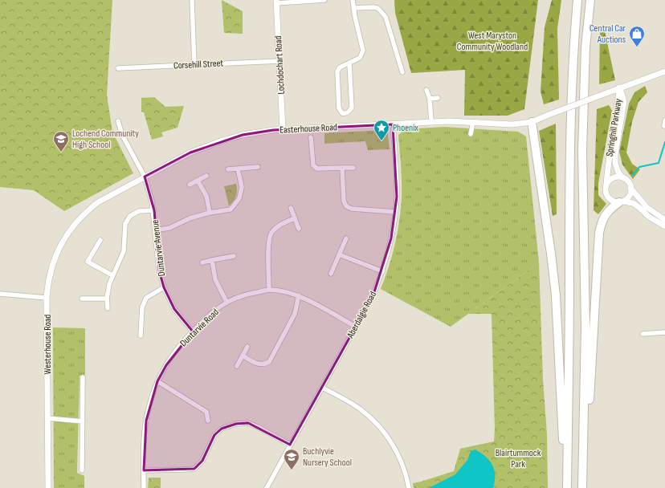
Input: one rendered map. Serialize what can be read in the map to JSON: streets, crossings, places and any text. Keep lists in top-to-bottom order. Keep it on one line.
{"streets":{"street":["Corsehill Street","Lochdochart Road","Springhill Parkway","Easterhouse Road","Duntarvie Avenue","Aberdalgie Road","Duntarvie Road","Westerhouse Road"]},"crossings":[["Corsehill Street","Lochdochart Road"],["Lochdochart Road","Easterhouse Road"],["Springhill Parkway","Easterhouse Road"],["Easterhouse Road","Duntarvie Avenue"],["Easterhouse Road","Aberdalgie Road"],["Easterhouse Road","Westerhouse Road"],["Duntarvie Avenue","Duntarvie Road"],["Aberdalgie Road","Duntarvie Road"]],"parks":["West Maryston Community Woodland","Blairtummock Park"],"places":{"shop":["Central Car Auctions"],"place":["Phoenix"],"school or university":["Lochend Community High School","Buchlyvie Nursery School"]}}
